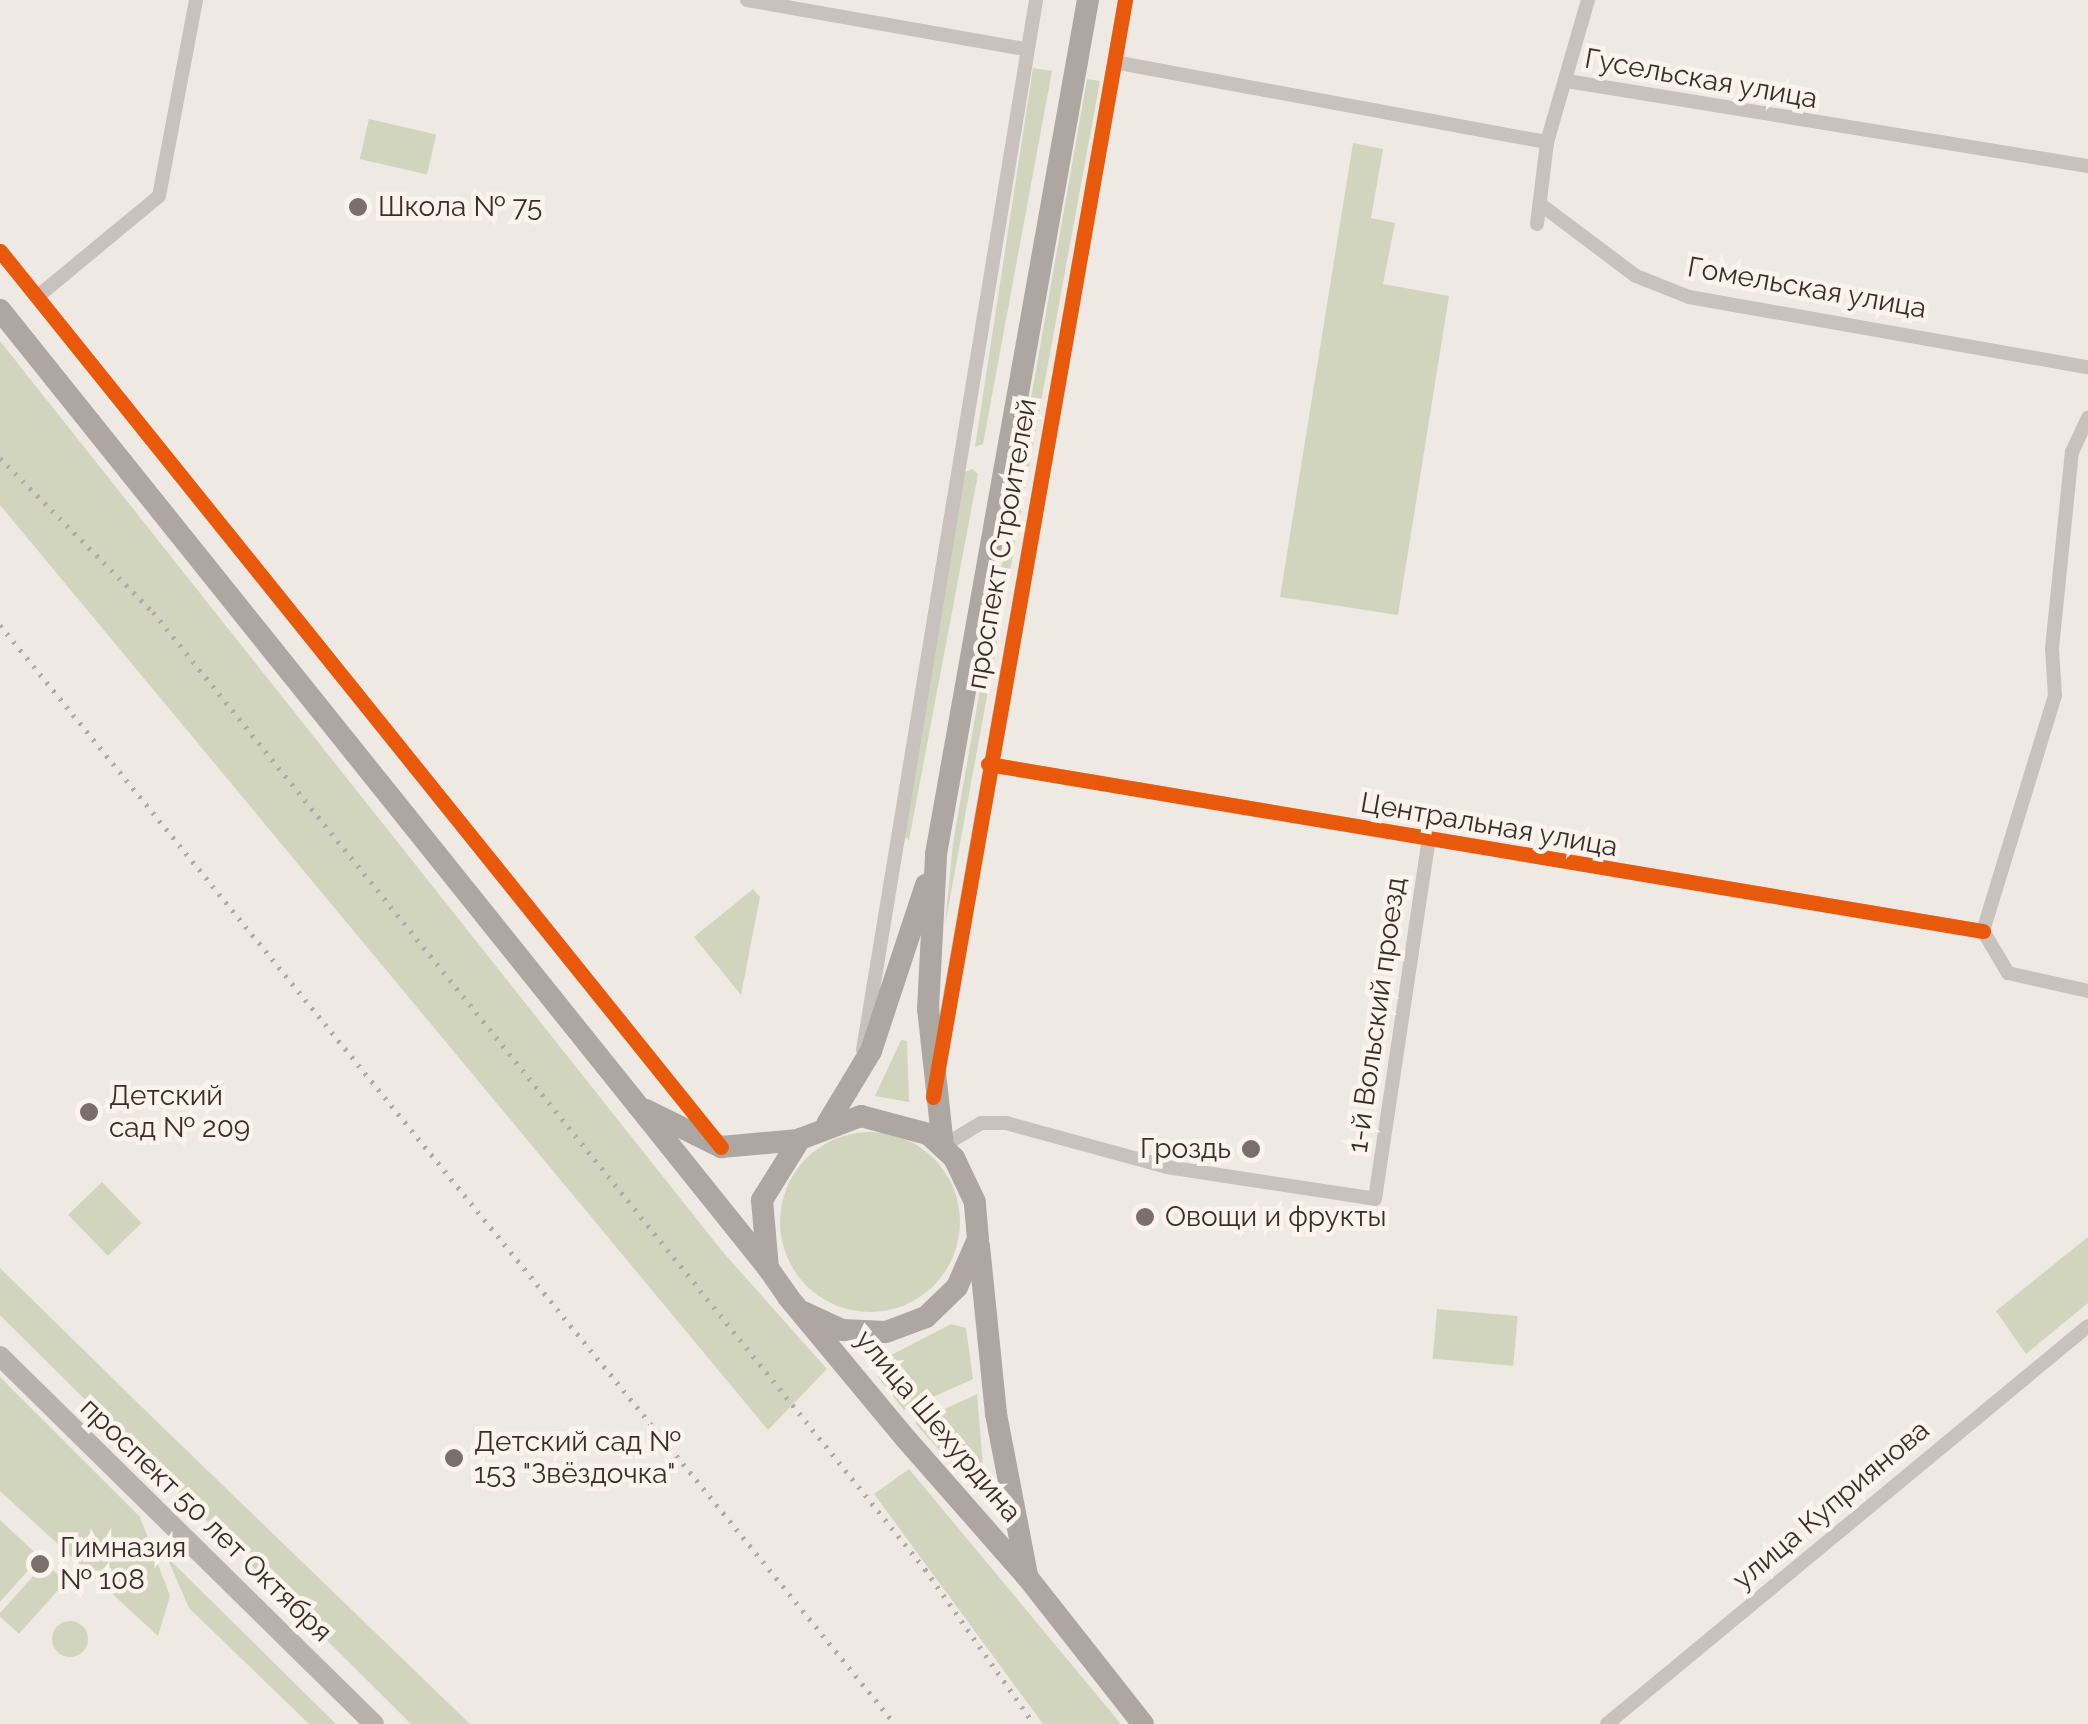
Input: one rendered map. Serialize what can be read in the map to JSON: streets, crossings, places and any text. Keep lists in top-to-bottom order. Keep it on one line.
{"streets":{"main road":["проспект Строителей","улица Шехурдина","проспект 50 лет Октября"],"street":["Гусельская улица","Гомельская улица","Центральная улица","1-й Вольский проезд","улица Куприянова"]},"crossings":[["проспект Строителей","Центральная улица"],["проспект Строителей","1-й Вольский проезд"],["проспект Строителей","улица Шехурдина"],["Центральная улица","1-й Вольский проезд"],["1-й Вольский проезд","улица Шехурдина"]],"places":["Школа № 75","Детский сад № 209","Гроздь","Овощи и фрукты","Детский сад № 153 \"Звёздочка\"","Гимназия № 108"]}
